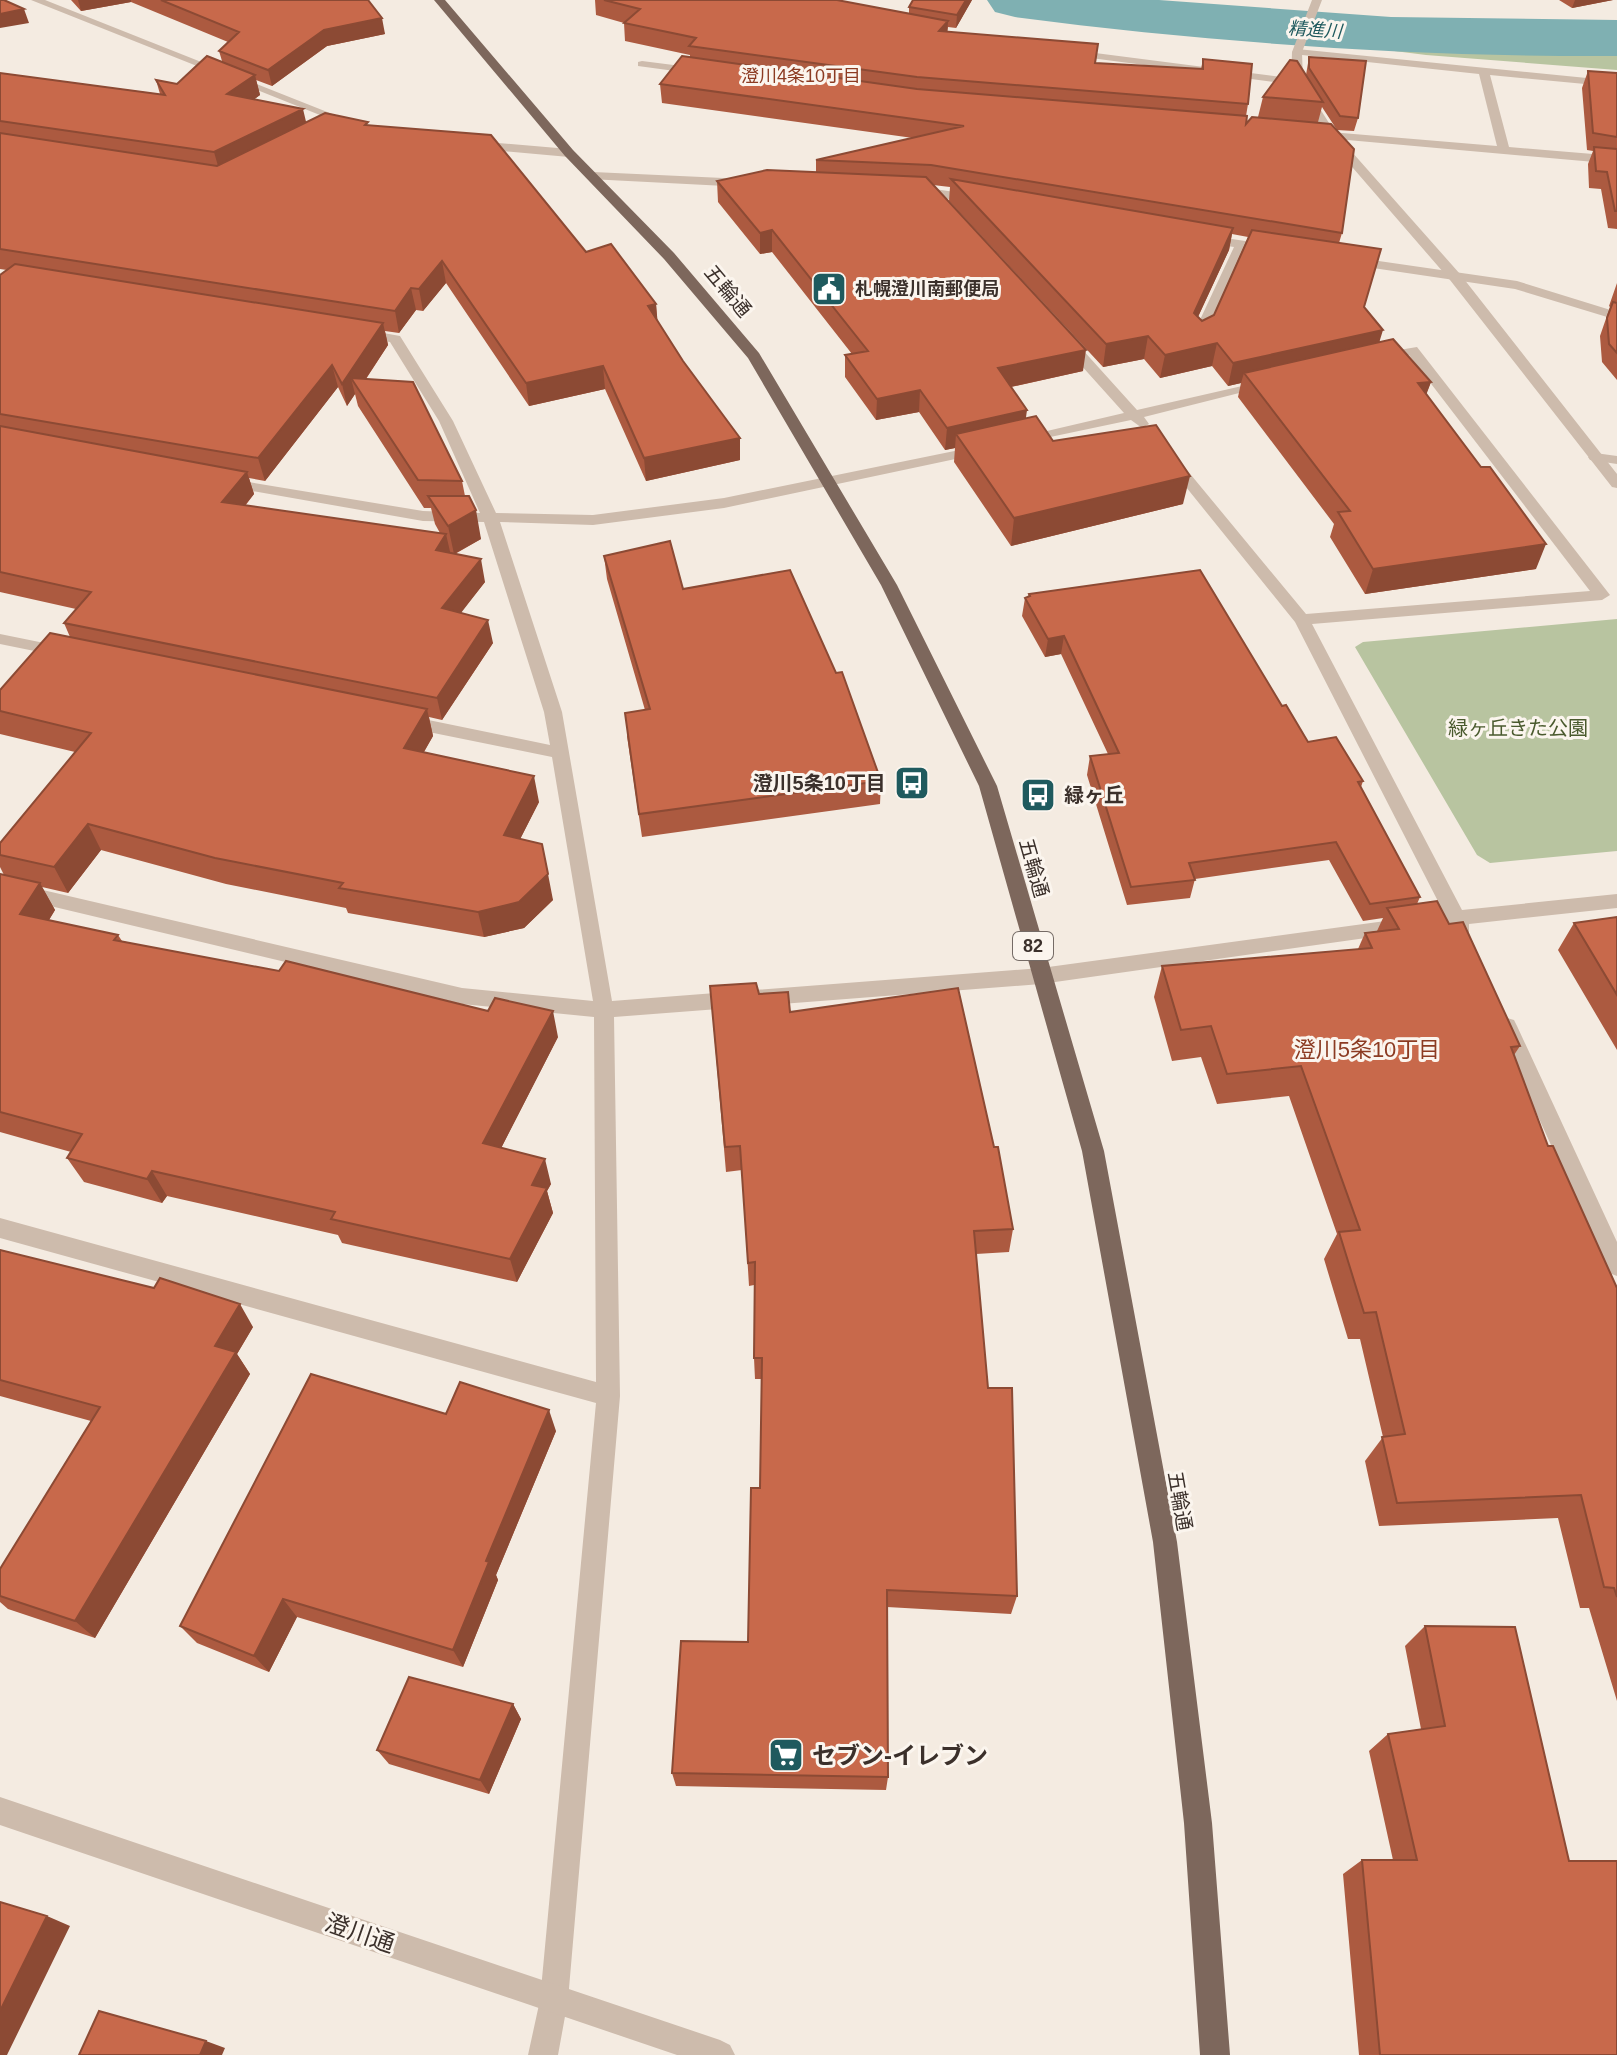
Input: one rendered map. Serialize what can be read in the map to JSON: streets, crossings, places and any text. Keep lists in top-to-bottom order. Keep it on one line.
{"streets":{"main road":["五輪通","82"],"street":["澄川通"]},"districts":["澄川4条10丁目","澄川5条10丁目"],"water":["精進川"],"parks":["緑ヶ丘きた公園"],"places":{"public building":["札幌澄川南郵便局"],"bus stop":["澄川5条10丁目","緑ヶ丘"],"supermarket":["セブン-イレブン"]}}
